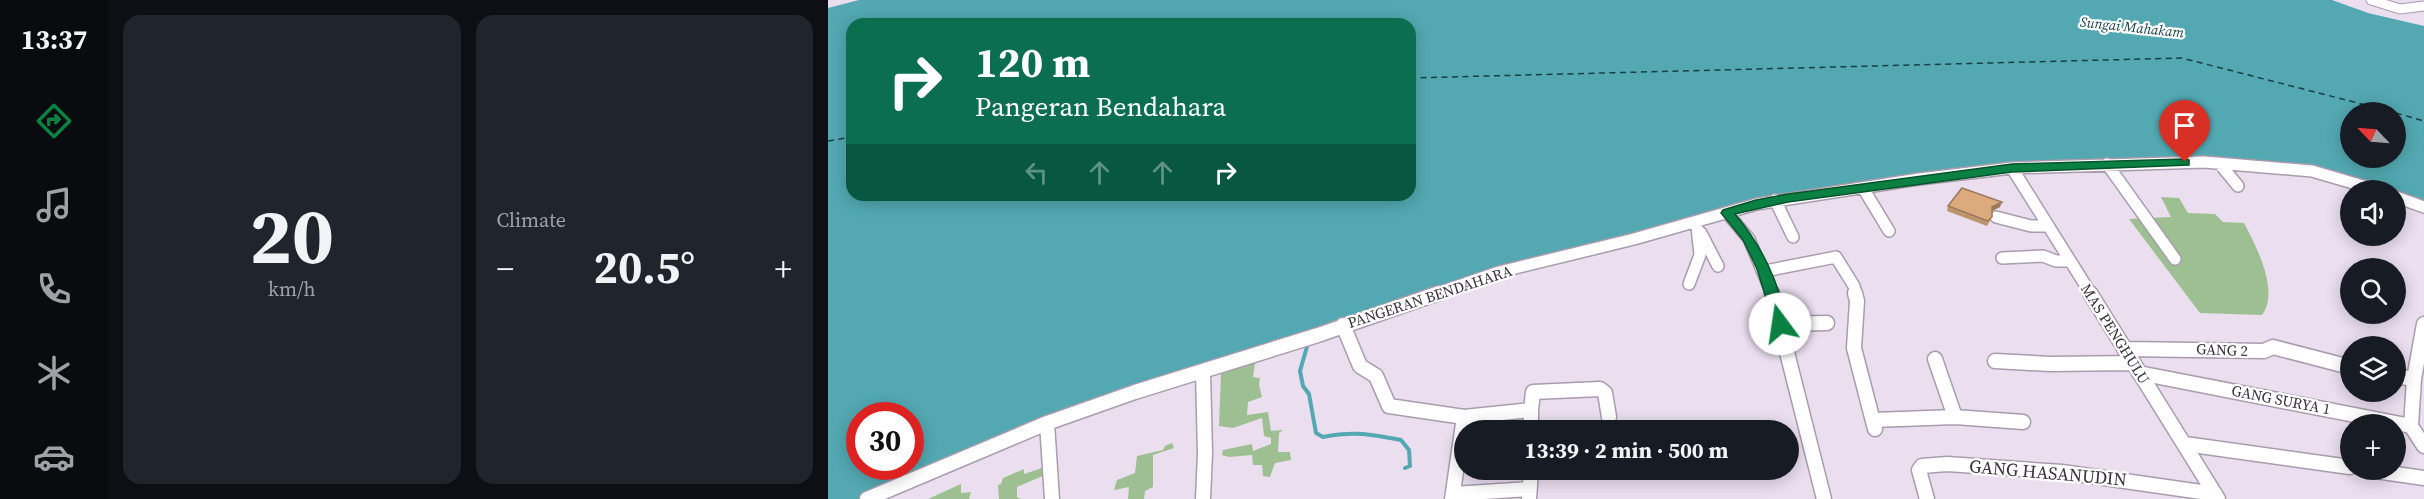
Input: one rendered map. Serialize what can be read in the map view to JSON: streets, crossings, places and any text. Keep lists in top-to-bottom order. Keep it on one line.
{"streets":{"street":["PANGERAN BENDAHARA","MAS PENGHULU","GANG 2","GANG SURYA 1","GANG HASANUDIN"]},"crossings":[["PANGERAN BENDAHARA","MAS PENGHULU"],["MAS PENGHULU","GANG 2"],["MAS PENGHULU","GANG SURYA 1"],["MAS PENGHULU","GANG HASANUDIN"]],"water":["Sungai Mahakam"],"north":"top left","page":{"tabs":"13:37","tile":[["20","km/h"],"Climate"],"turn":["120 m","Pangeran Bendahara"],"map_buttons":"+","heat":["−","20.5°","+"],"limit":"30","trip":"13:39 · 2 min · 500 m"}}
